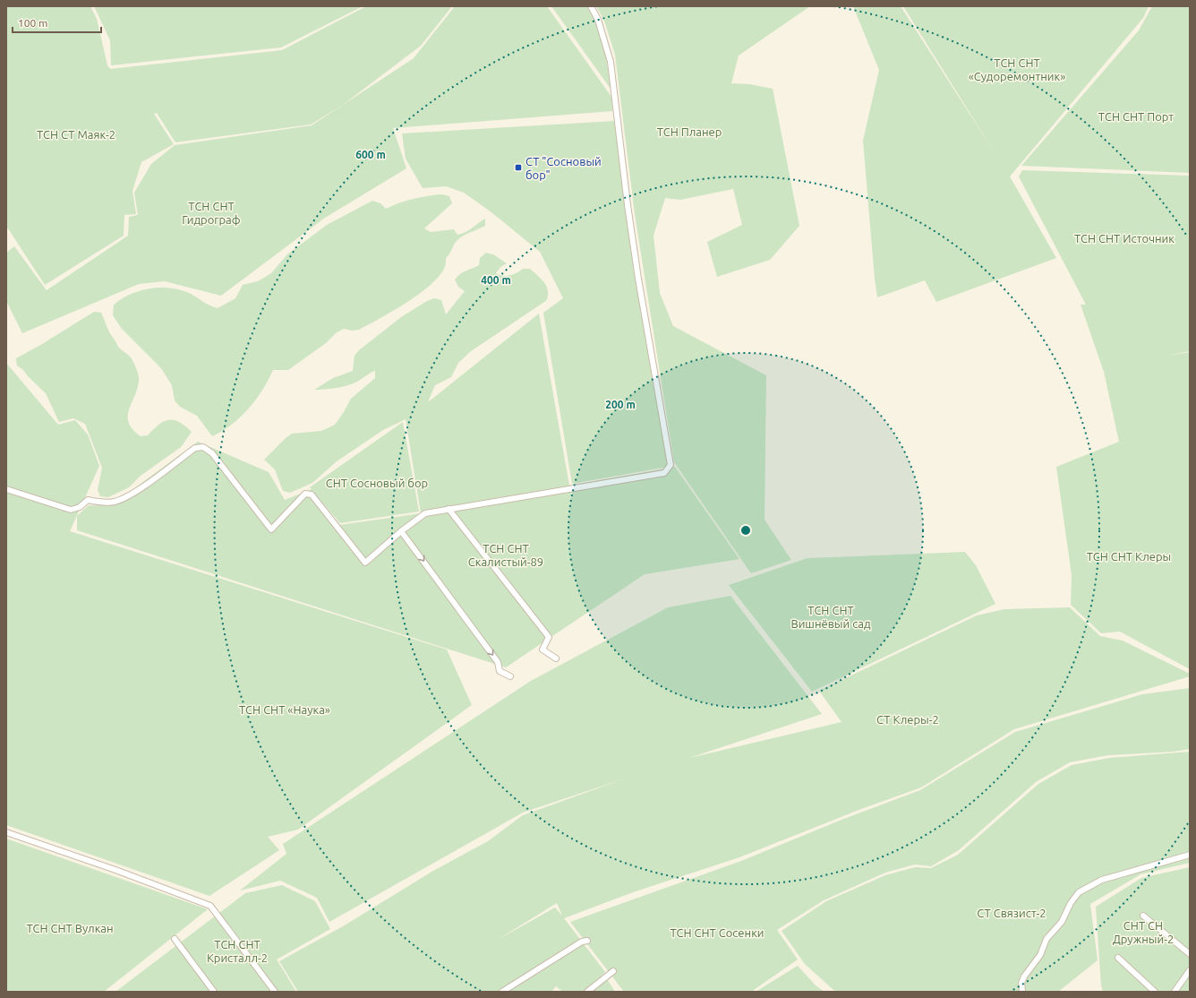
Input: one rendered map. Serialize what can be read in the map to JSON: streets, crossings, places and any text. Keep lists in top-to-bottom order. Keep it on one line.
{"parks":["ТСН СНТ «Судоремонтник»","ТСН СНТ Порт","ТСН Планер","ТСН СТ Маяк-2","ТСН СНТ Гидрограф","ТСН СНТ Источник","СНТ Сосновый бор","ТСН СНТ Скалистый-89","ТСН СНТ Клеры","ТСН СНТ Вишнёвый сад","ТСН СНТ «Наука»","СТ Клеры-2","СТ Связист-2","СНТ СН Дружный-2","ТСН СНТ Вулкан","ТСН СНТ Сосенки","ТСН СНТ Кристалл-2"],"places":{"transit":["СТ \"Сосновый бор\""]},"scale_bar":"100 m","rings":["600 m","400 m","200 m"]}
